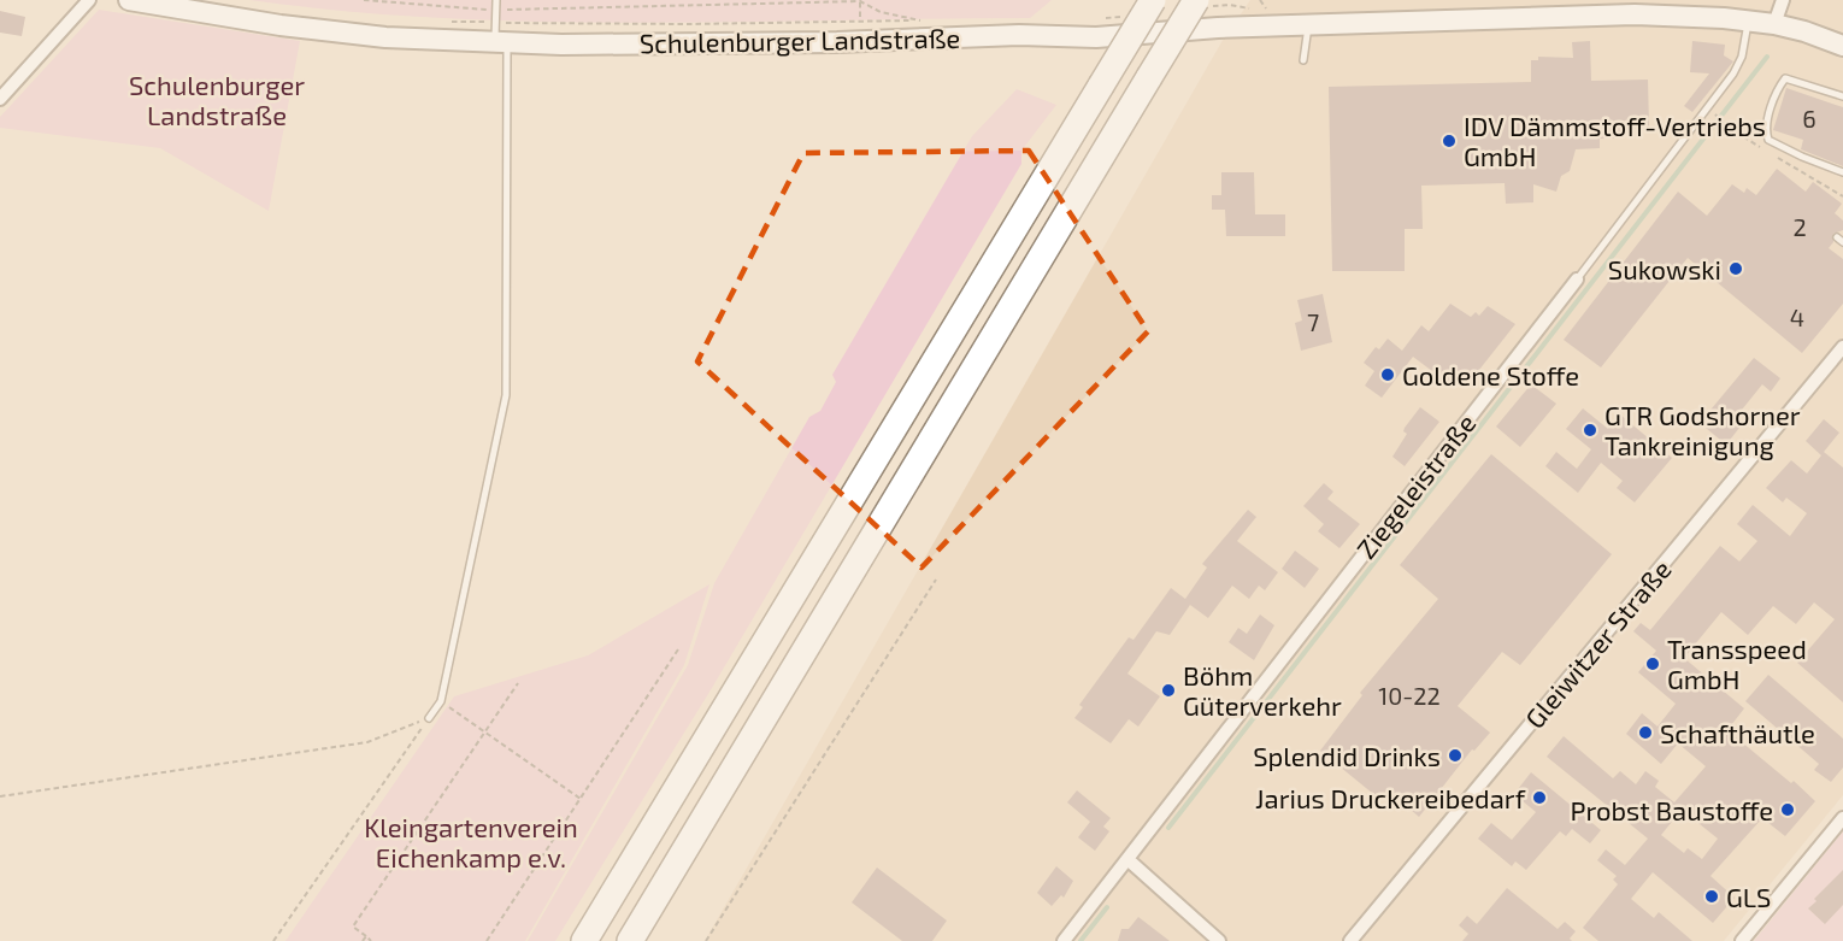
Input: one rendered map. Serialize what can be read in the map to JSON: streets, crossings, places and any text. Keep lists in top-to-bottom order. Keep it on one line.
{"streets":{"main road":["Schulenburger Landstraße"],"street":["Ziegeleistraße","Gleiwitzer Straße"]},"crossings":[["Schulenburger Landstraße","Ziegeleistraße"]],"parks":["Schulenburger Landstraße","Kleingartenverein Eichenkamp e.v."],"places":["IDV Dämmstoff-Vertriebs GmbH","Sukowski","Goldene Stoffe","GTR Godshorner Tankreinigung","Transspeed GmbH","Böhm Güterverkehr","Schafthäutle","Splendid Drinks","Jarius Druckereibedarf","Probst Baustoffe","GLS"],"house_numbers":["6","2","4","7","10-22"]}
